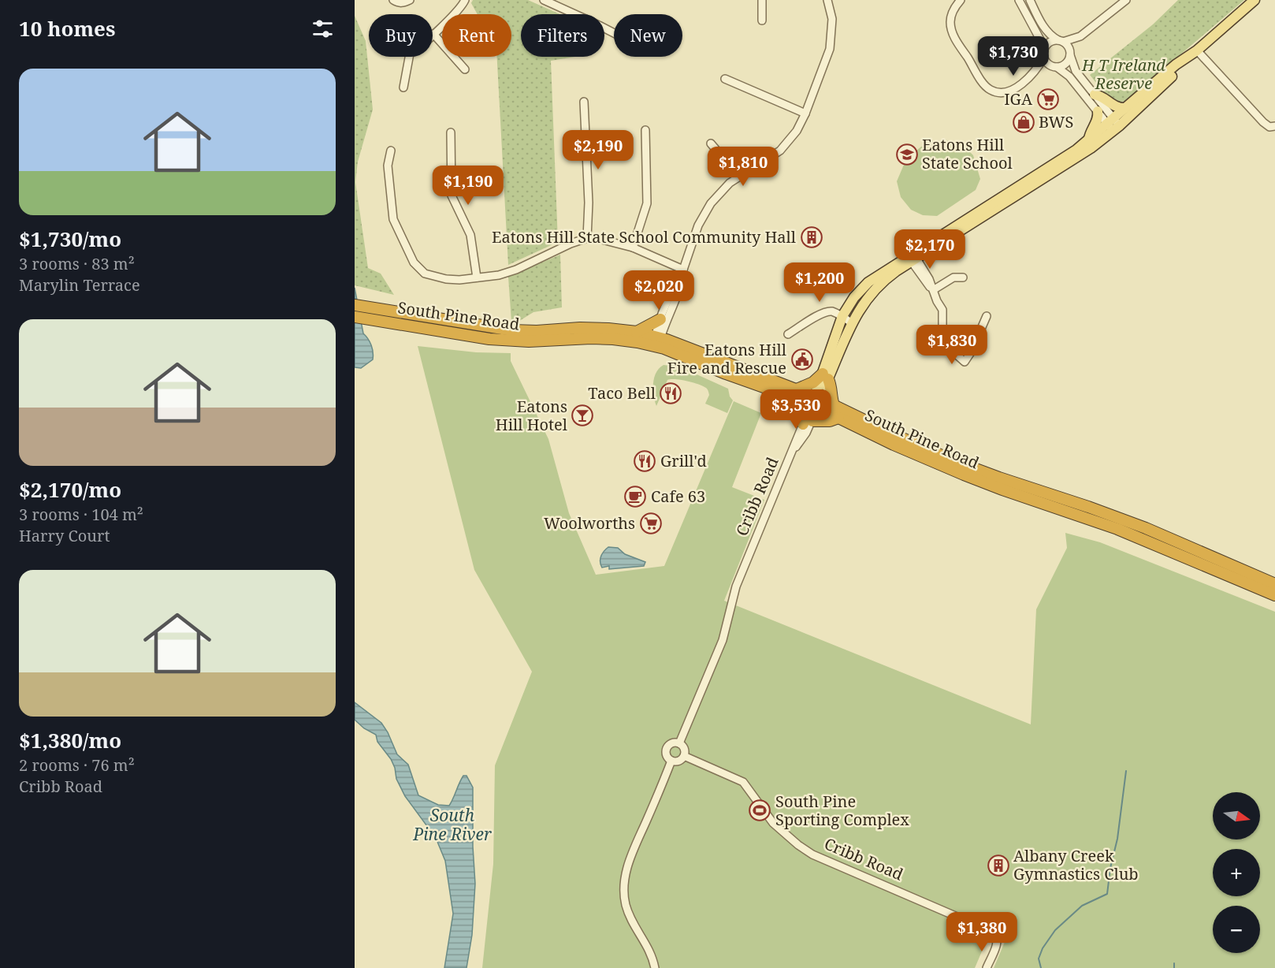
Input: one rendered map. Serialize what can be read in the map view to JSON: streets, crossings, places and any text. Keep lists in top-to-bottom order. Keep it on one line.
{"streets":{"highway":["South Pine Road"],"street":["Cribb Road"]},"crossings":[["South Pine Road","Cribb Road"]],"water":["South Pine River"],"parks":["H T Ireland Reserve"],"places":{"supermarket":["IGA","Woolworths"],"shop":["BWS"],"school or university":["Eatons Hill State School"],"building":["Eatons Hill State School Community Hall","Albany Creek Gymnastics Club"],"public building":["Eatons Hill Fire and Rescue"],"restaurant":["Taco Bell","Grill'd"],"bar":["Eatons Hill Hotel"],"cafe":["Cafe 63"],"sports":["South Pine Sporting Complex"]},"north":"right","page":{"heading":"10 homes","chip":["Buy","Rent","Filters","New"],"price":["$1,730","$2,190","$1,810","$1,190","$2,170","$1,200","$2,020","$1,830","$3,530","$1,380"],"list":[{"name":"$1,730/mo","note":"3 rooms · 83 m² · Marylin Terrace"},{"name":"$2,170/mo","note":"3 rooms · 104 m² · Harry Court"},{"name":"$1,380/mo","note":"2 rooms · 76 m² · Cribb Road"}],"map_buttons":["+","−"]}}
